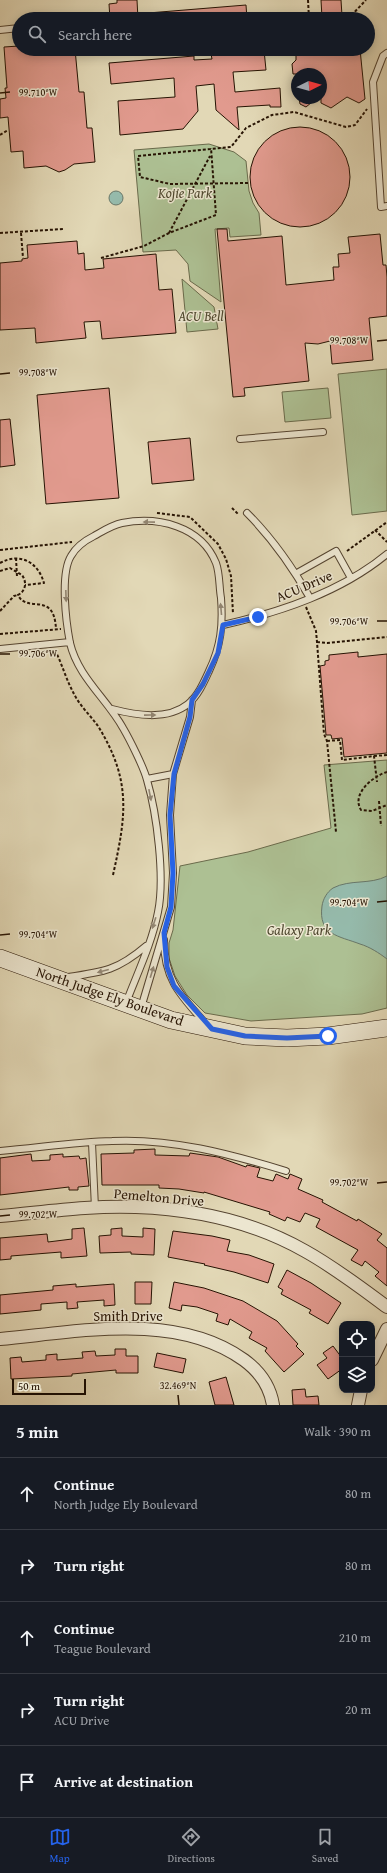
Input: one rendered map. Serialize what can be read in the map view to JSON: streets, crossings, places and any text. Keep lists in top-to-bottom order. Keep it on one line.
{"streets":{"main road":["North Judge Ely Boulevard"],"street":["Pemelton Drive","Smith Drive"],"lane":["ACU Drive"]},"parks":["Kojie Park","ACU Bell","Galaxy Park"],"scale_bar":"50 m","north":"right","page":{"search":"Search here","scale":"50 m","heading":["5 min","Walk · 390 m"],"list":[["Continue","North Judge Ely Boulevard","80 m"],["Turn right","80 m"],["Continue","Teague Boulevard","210 m"],["Turn right","ACU Drive","20 m"],"Arrive at destination"],"nav":["Map","Directions","Saved"]},"coordinates":["99.710°W","99.708°W","99.706°W","99.704°W","99.702°W","32.469°N"]}
